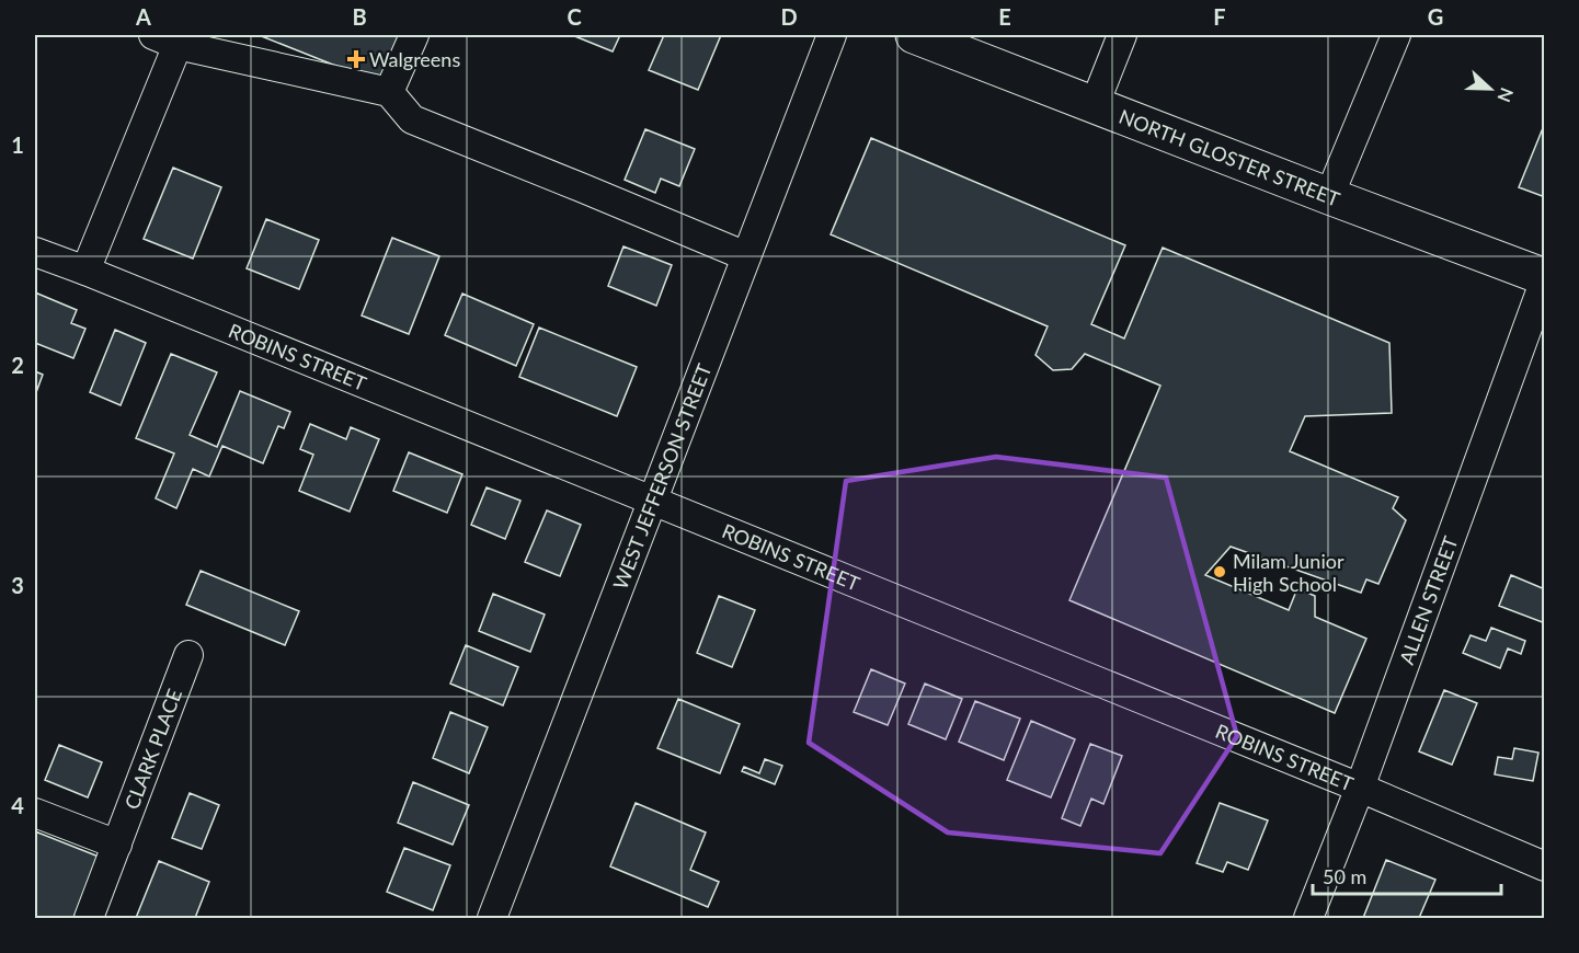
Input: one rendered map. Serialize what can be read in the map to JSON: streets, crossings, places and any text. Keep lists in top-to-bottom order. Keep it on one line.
{"streets":{"main road":["NORTH GLOSTER STREET"],"street":["ROBINS STREET","WEST JEFFERSON STREET","ALLEN STREET","CLARK PLACE"]},"crossings":[["NORTH GLOSTER STREET","ALLEN STREET"],["ROBINS STREET","WEST JEFFERSON STREET"],["ROBINS STREET","ALLEN STREET"]],"places":{"health":["Walgreens"],"other":["Milam Junior High School"]},"scale_bar":"50 m","north":"right","grid":{"columns":["A","B","C","D","E","F","G"],"rows":["1","2","3","4"]}}
